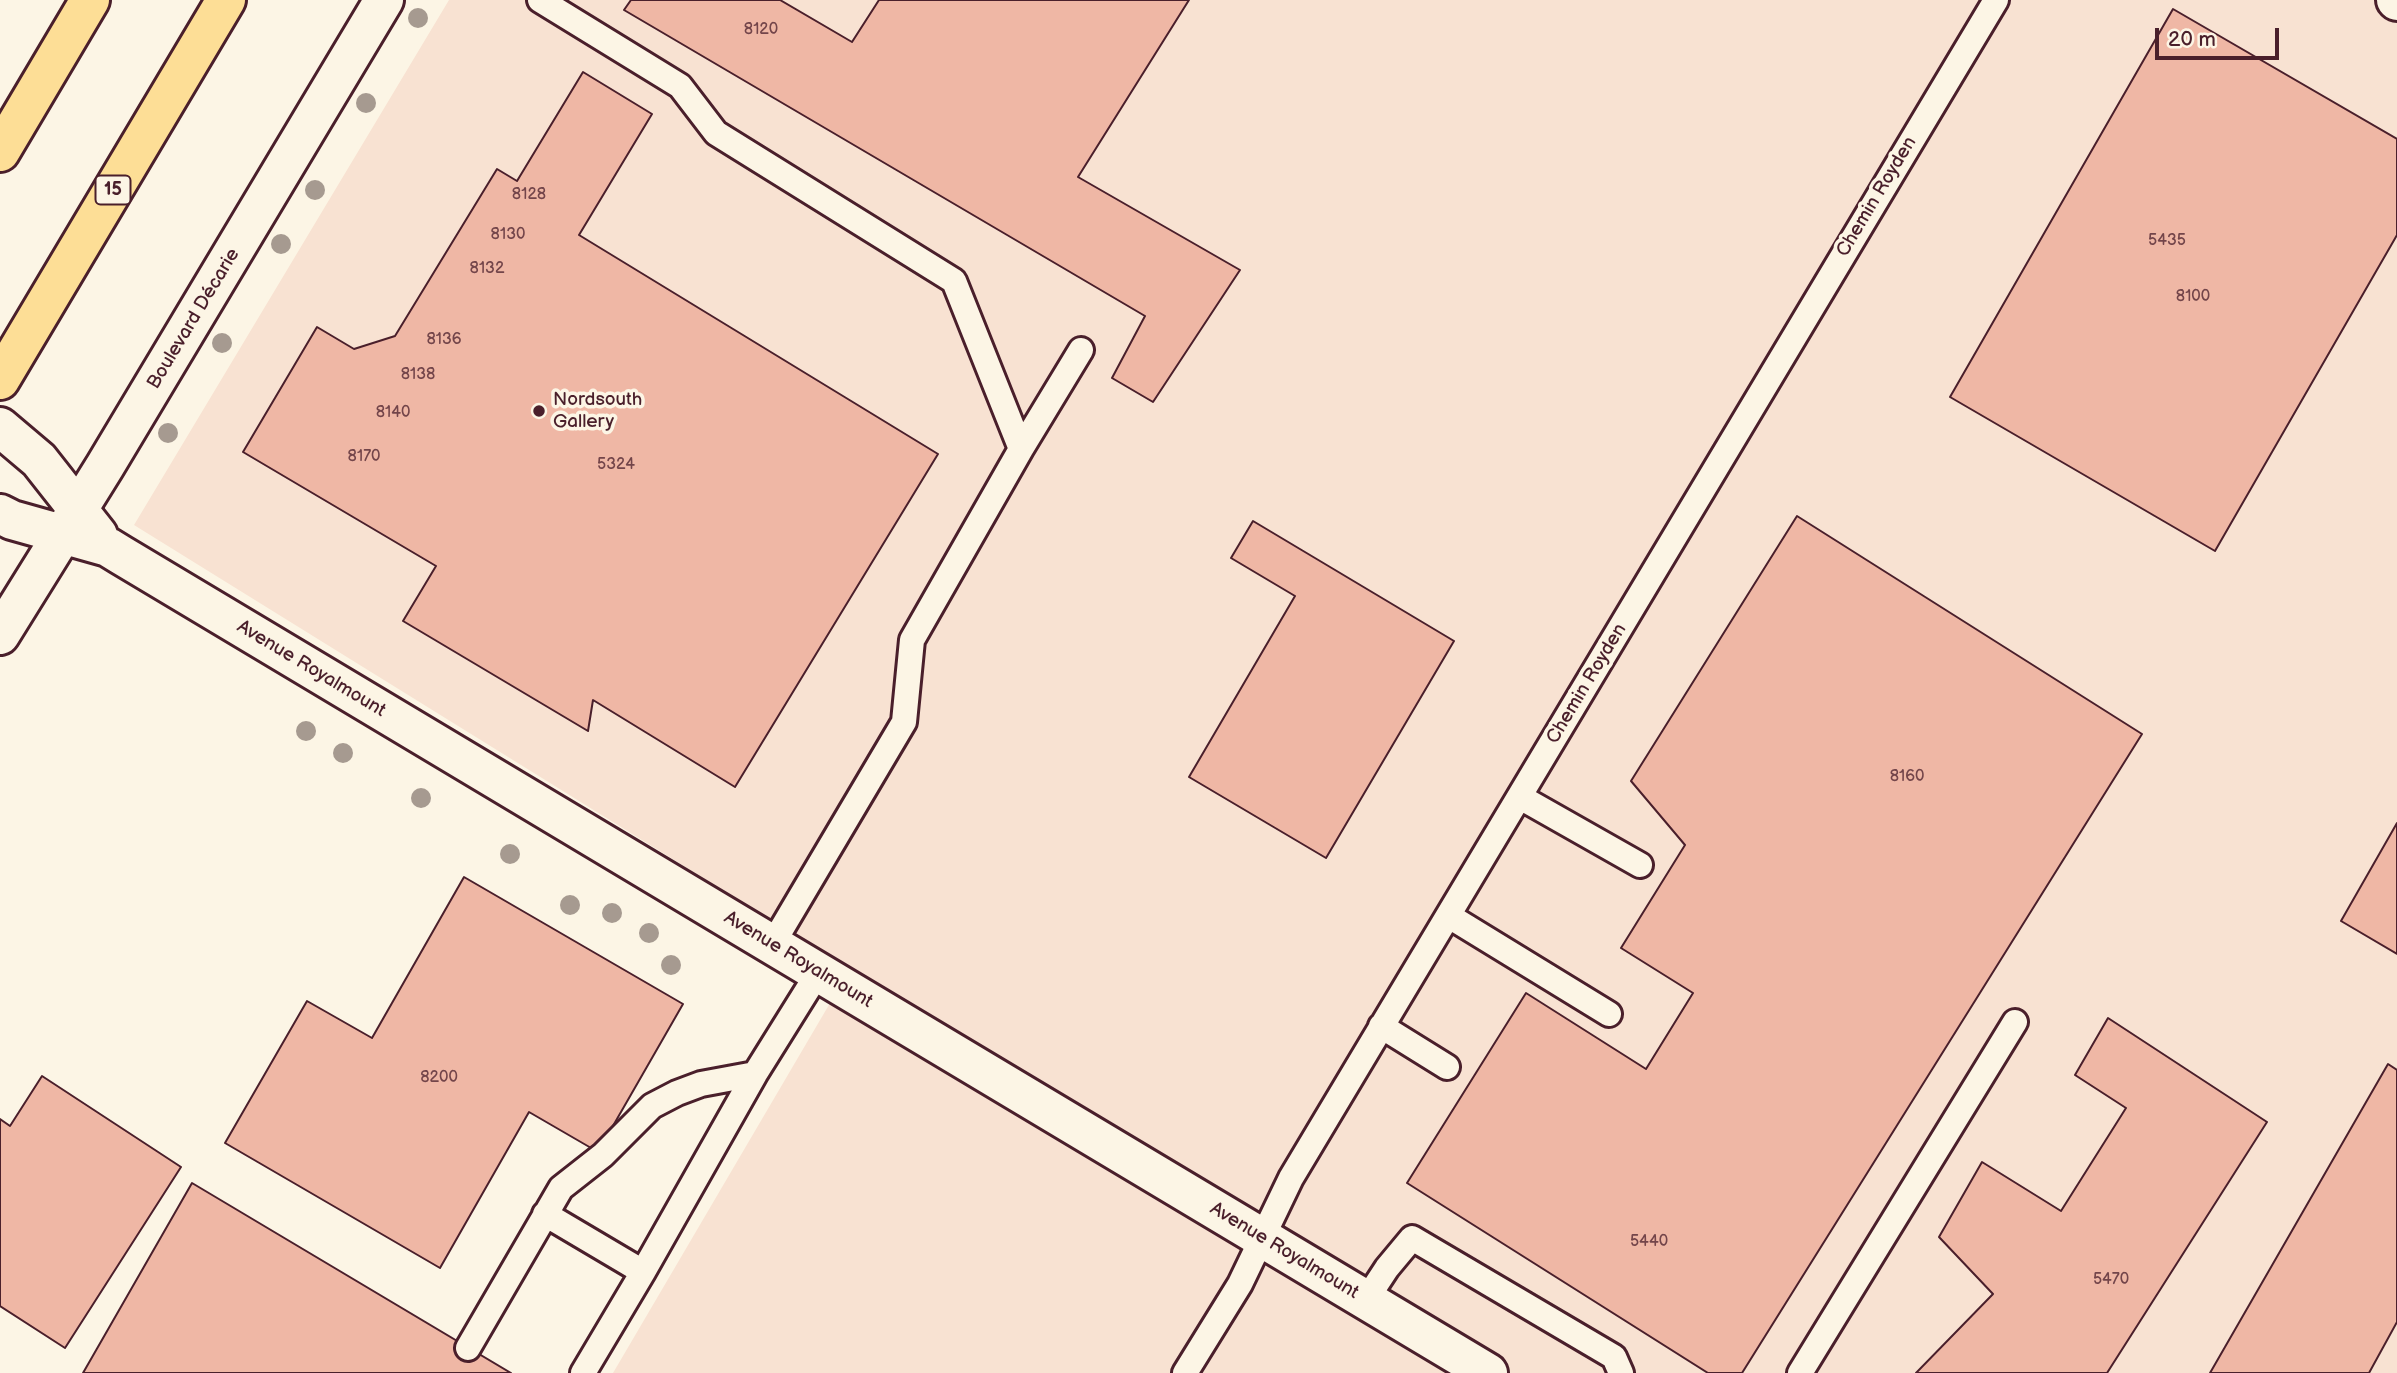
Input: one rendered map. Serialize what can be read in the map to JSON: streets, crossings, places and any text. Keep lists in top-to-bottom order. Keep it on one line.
{"streets":{"highway":["15"],"street":["Boulevard Décarie","Avenue Royalmount"],"lane":["Chemin Royden"]},"crossings":[["Chemin Royden","Avenue Royalmount"],["Boulevard Décarie","Avenue Royalmount"]],"places":["Nordsouth Gallery"],"house_numbers":["8120","8128","8130","5435","8132","8100","8136","8138","8140","8170","5324","8160","8200","5440","5470"],"scale_bar":"20 m"}
